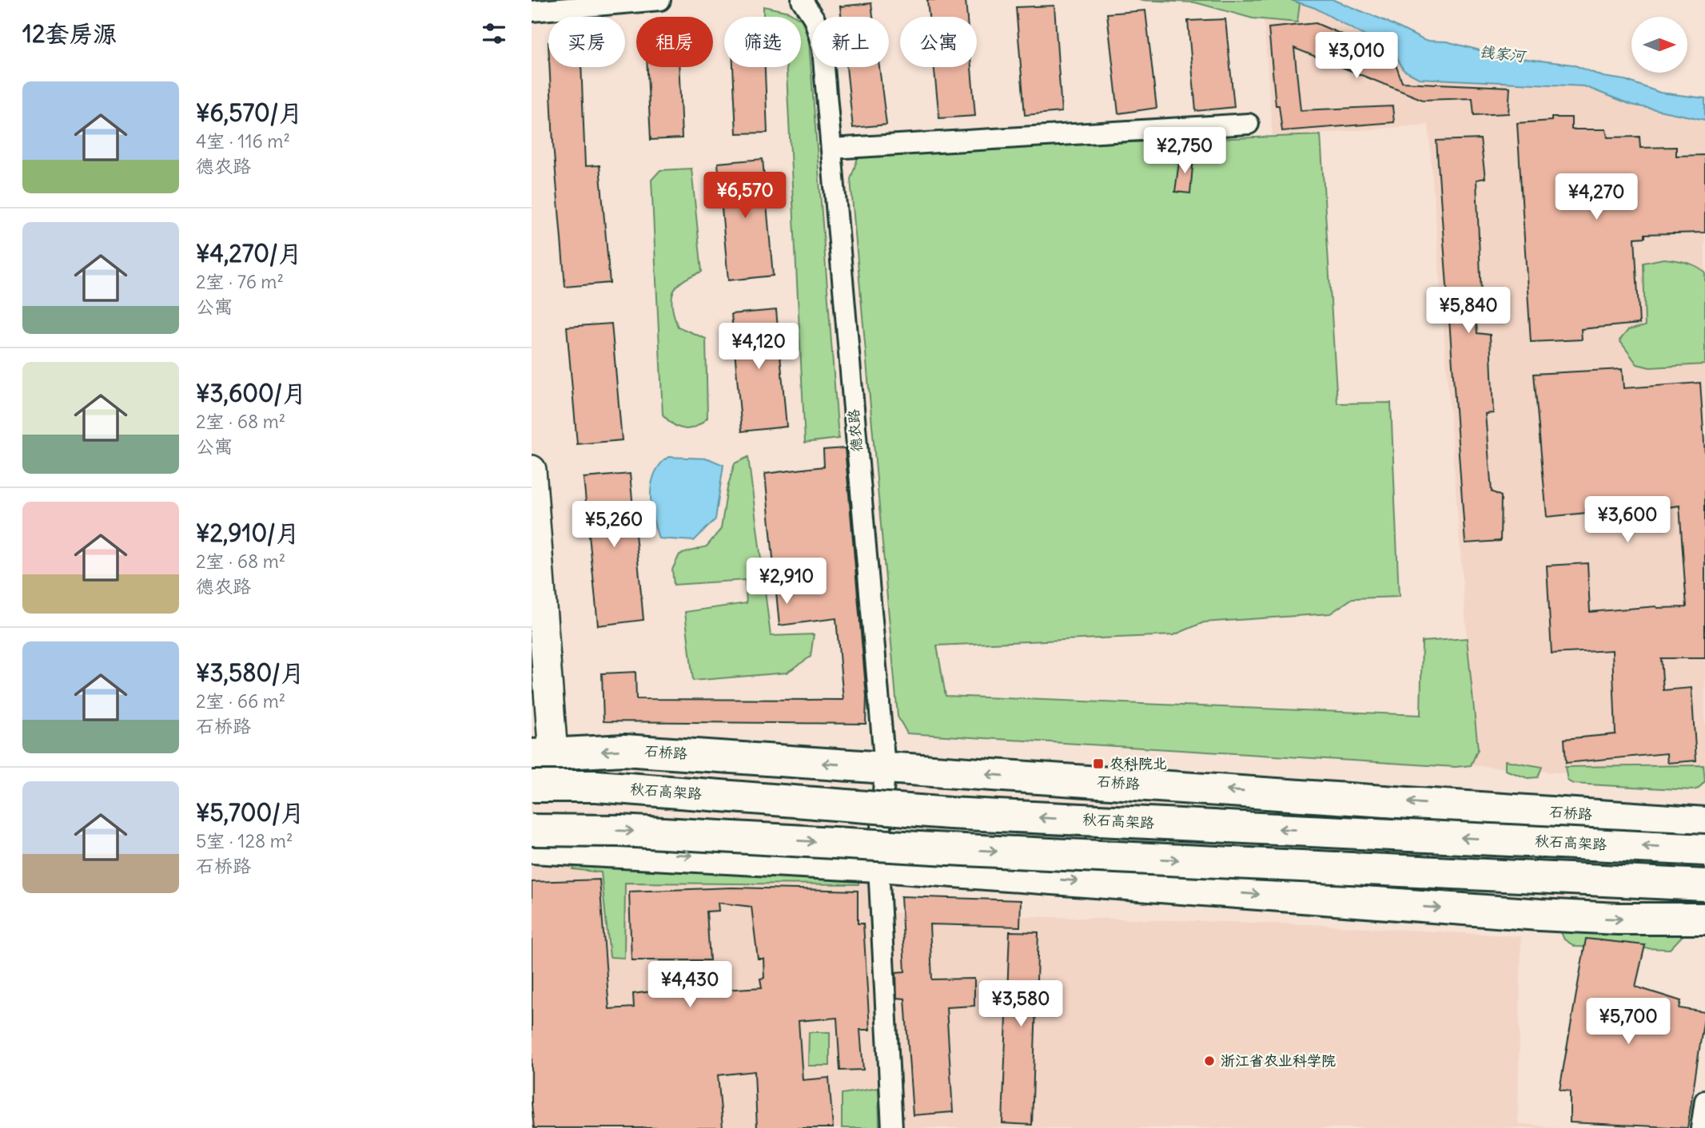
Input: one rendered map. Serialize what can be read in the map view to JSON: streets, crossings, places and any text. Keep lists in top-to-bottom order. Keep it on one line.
{"streets":{"main road":["石桥路","秋石高架路"],"street":["德农路"]},"crossings":[["德农路","石桥路"]],"water":["钱家河"],"places":{"transit":["农科院北"],"other":["浙江省农业科学院"]},"north":"right","page":{"heading":"12套房源","chip":["买房","租房","筛选","新上","公寓"],"price":["¥3,010","¥2,750","¥6,570","¥4,270","¥5,840","¥4,120","¥3,600","¥5,260","¥2,910","¥4,430","¥3,580","¥5,700"],"list":[{"name":"¥6,570/月","note":"4室 · 116 m² · 德农路"},{"name":"¥4,270/月","note":"2室 · 76 m² · 公寓"},{"name":"¥3,600/月","note":"2室 · 68 m² · 公寓"},{"name":"¥2,910/月","note":"2室 · 68 m² · 德农路"},{"name":"¥3,580/月","note":"2室 · 66 m² · 石桥路"},{"name":"¥5,700/月","note":"5室 · 128 m² · 石桥路"}]}}
